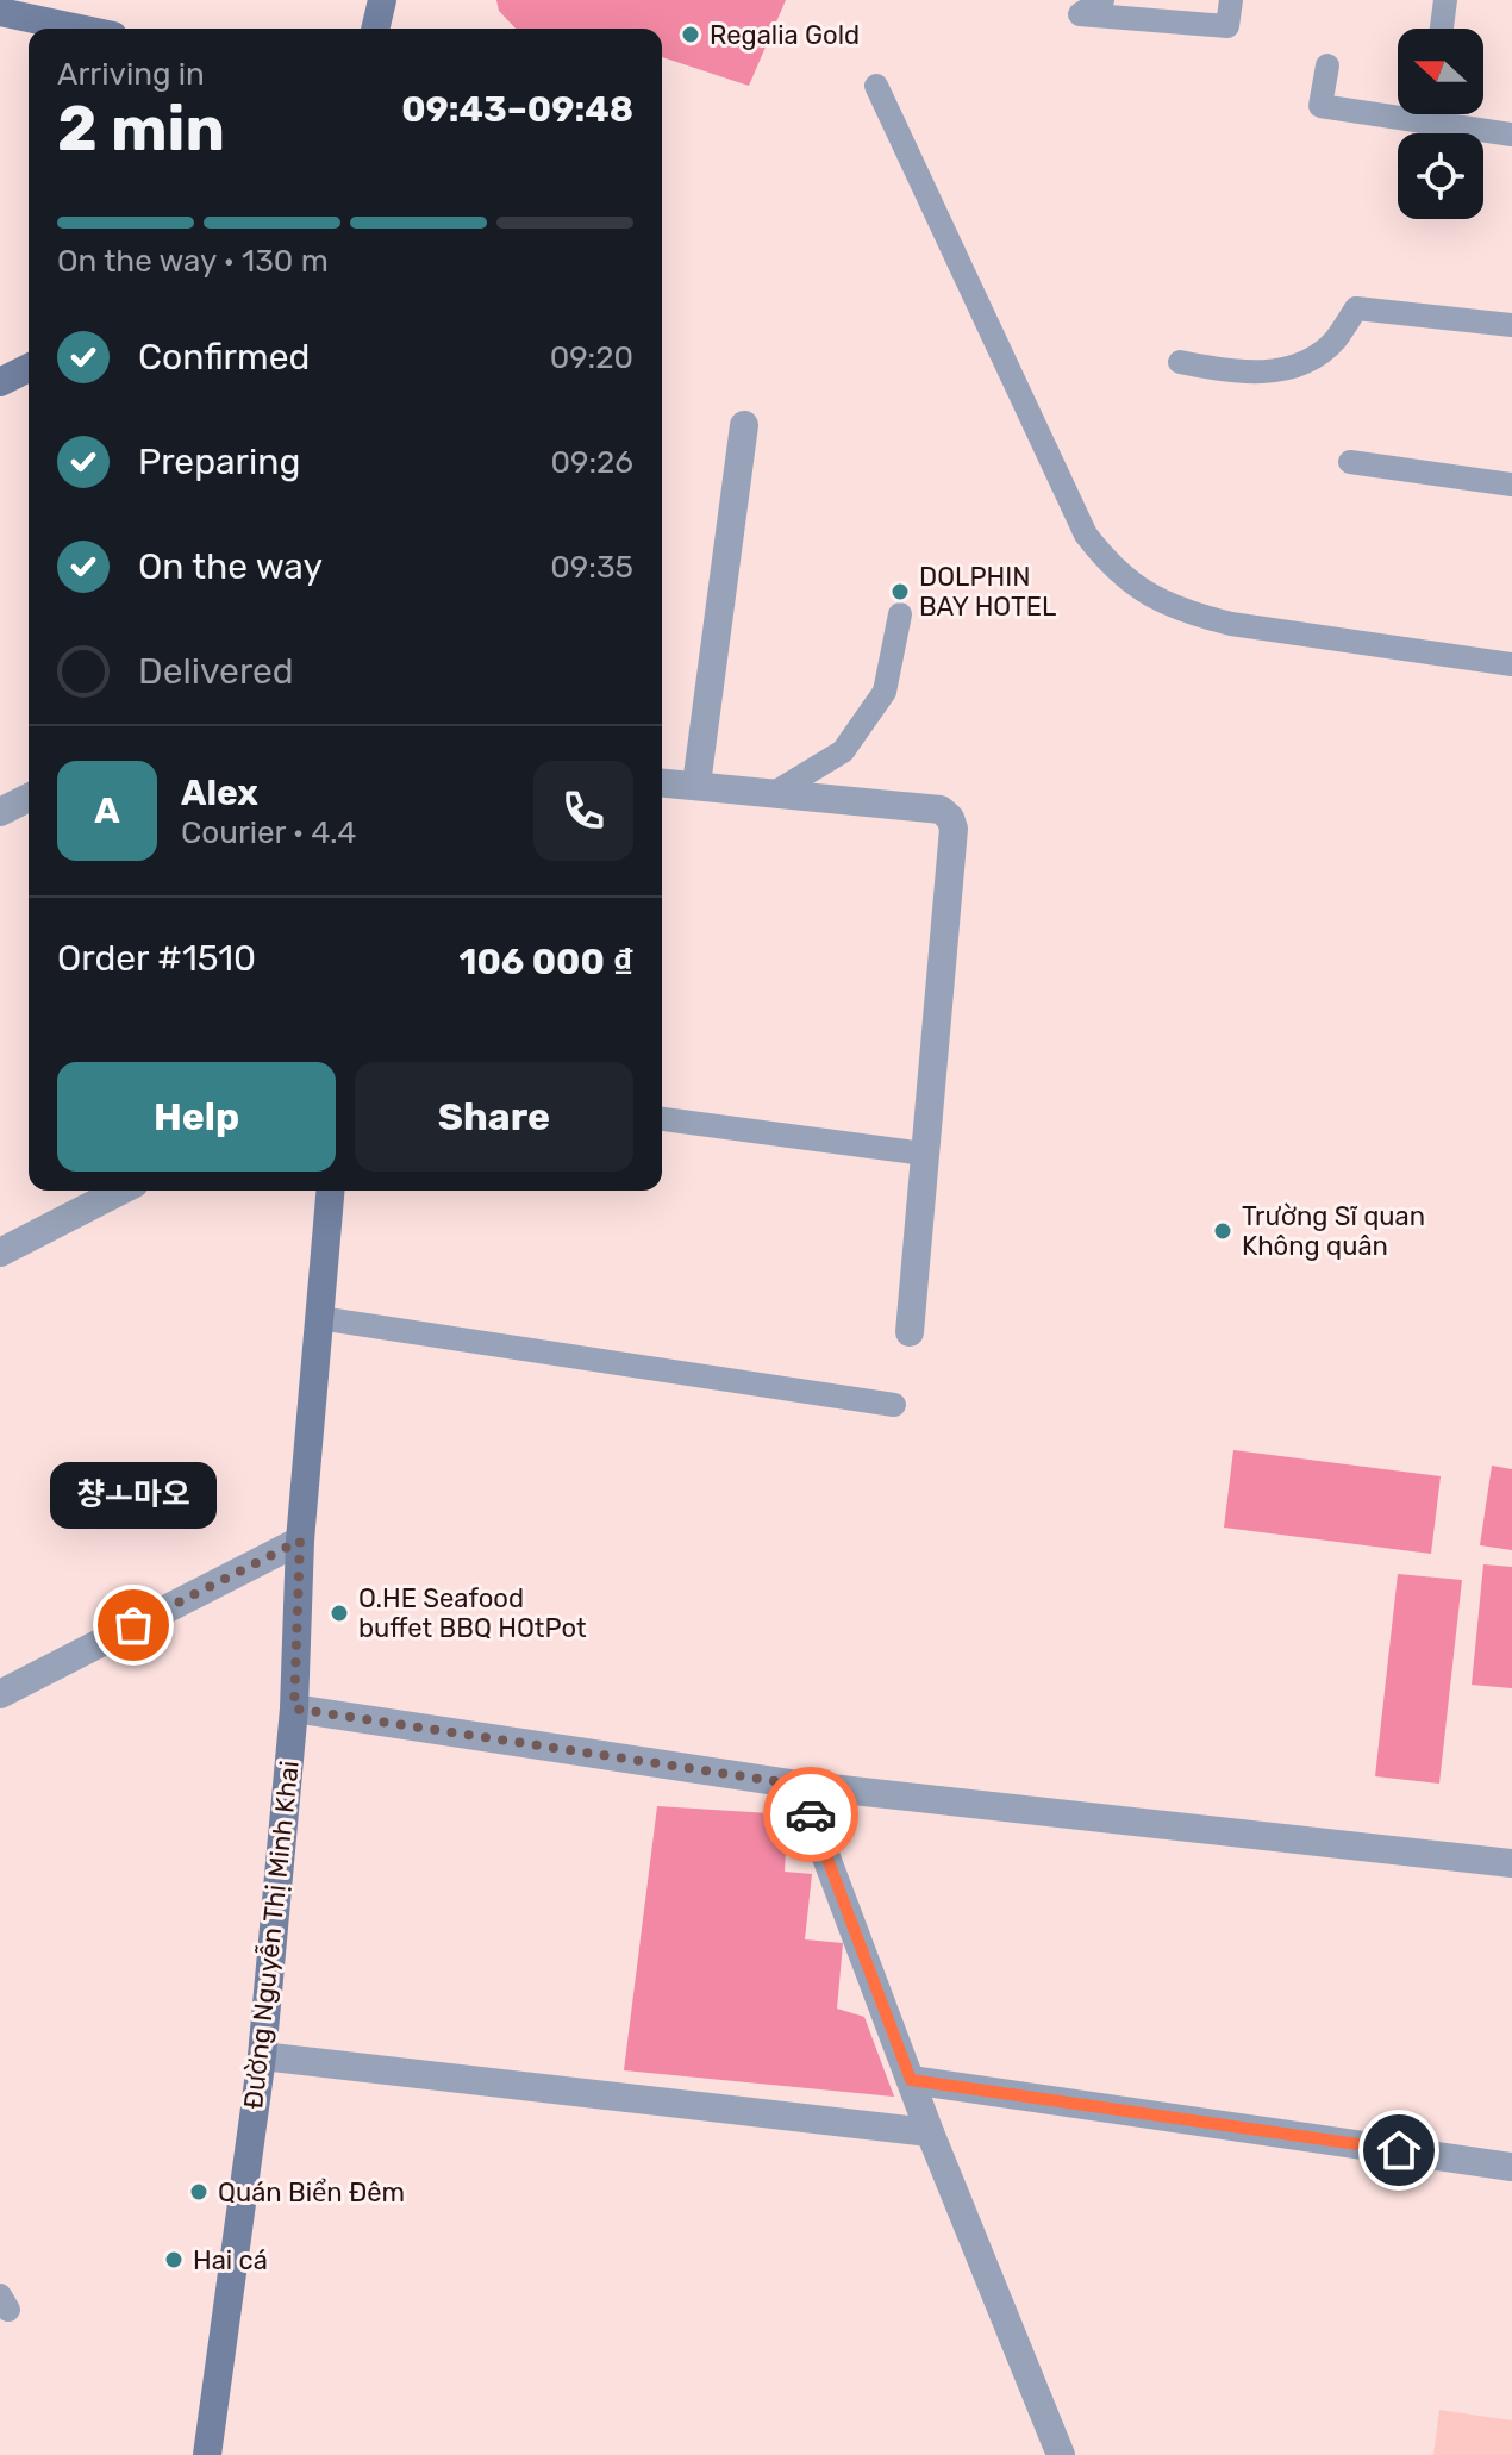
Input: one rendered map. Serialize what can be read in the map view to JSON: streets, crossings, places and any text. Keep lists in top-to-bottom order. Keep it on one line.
{"streets":{"street":["Đường Nguyễn Thị Minh Khai"]},"places":["Regalia Gold","DOLPHIN BAY HOTEL","Trường Sĩ quan Không quân","O.HE Seafood buffet BBQ HOtPot","챵ㅗ마오","Quán Biển Đêm","Hai cá"],"north":"left","page":{"heading":["2 min","Arriving in","09:43–09:48"],"panel":["Alex","Courier · 4.4","Order #1510","106 000 ₫"],"bar":"On the way · 130 m","list":[["Confirmed","09:20"],["Preparing","09:26"],["On the way","09:35"],"Delivered"],"round":"A","buttons":["Help","Share"],"bubble":"챵ㅗ마오"}}
